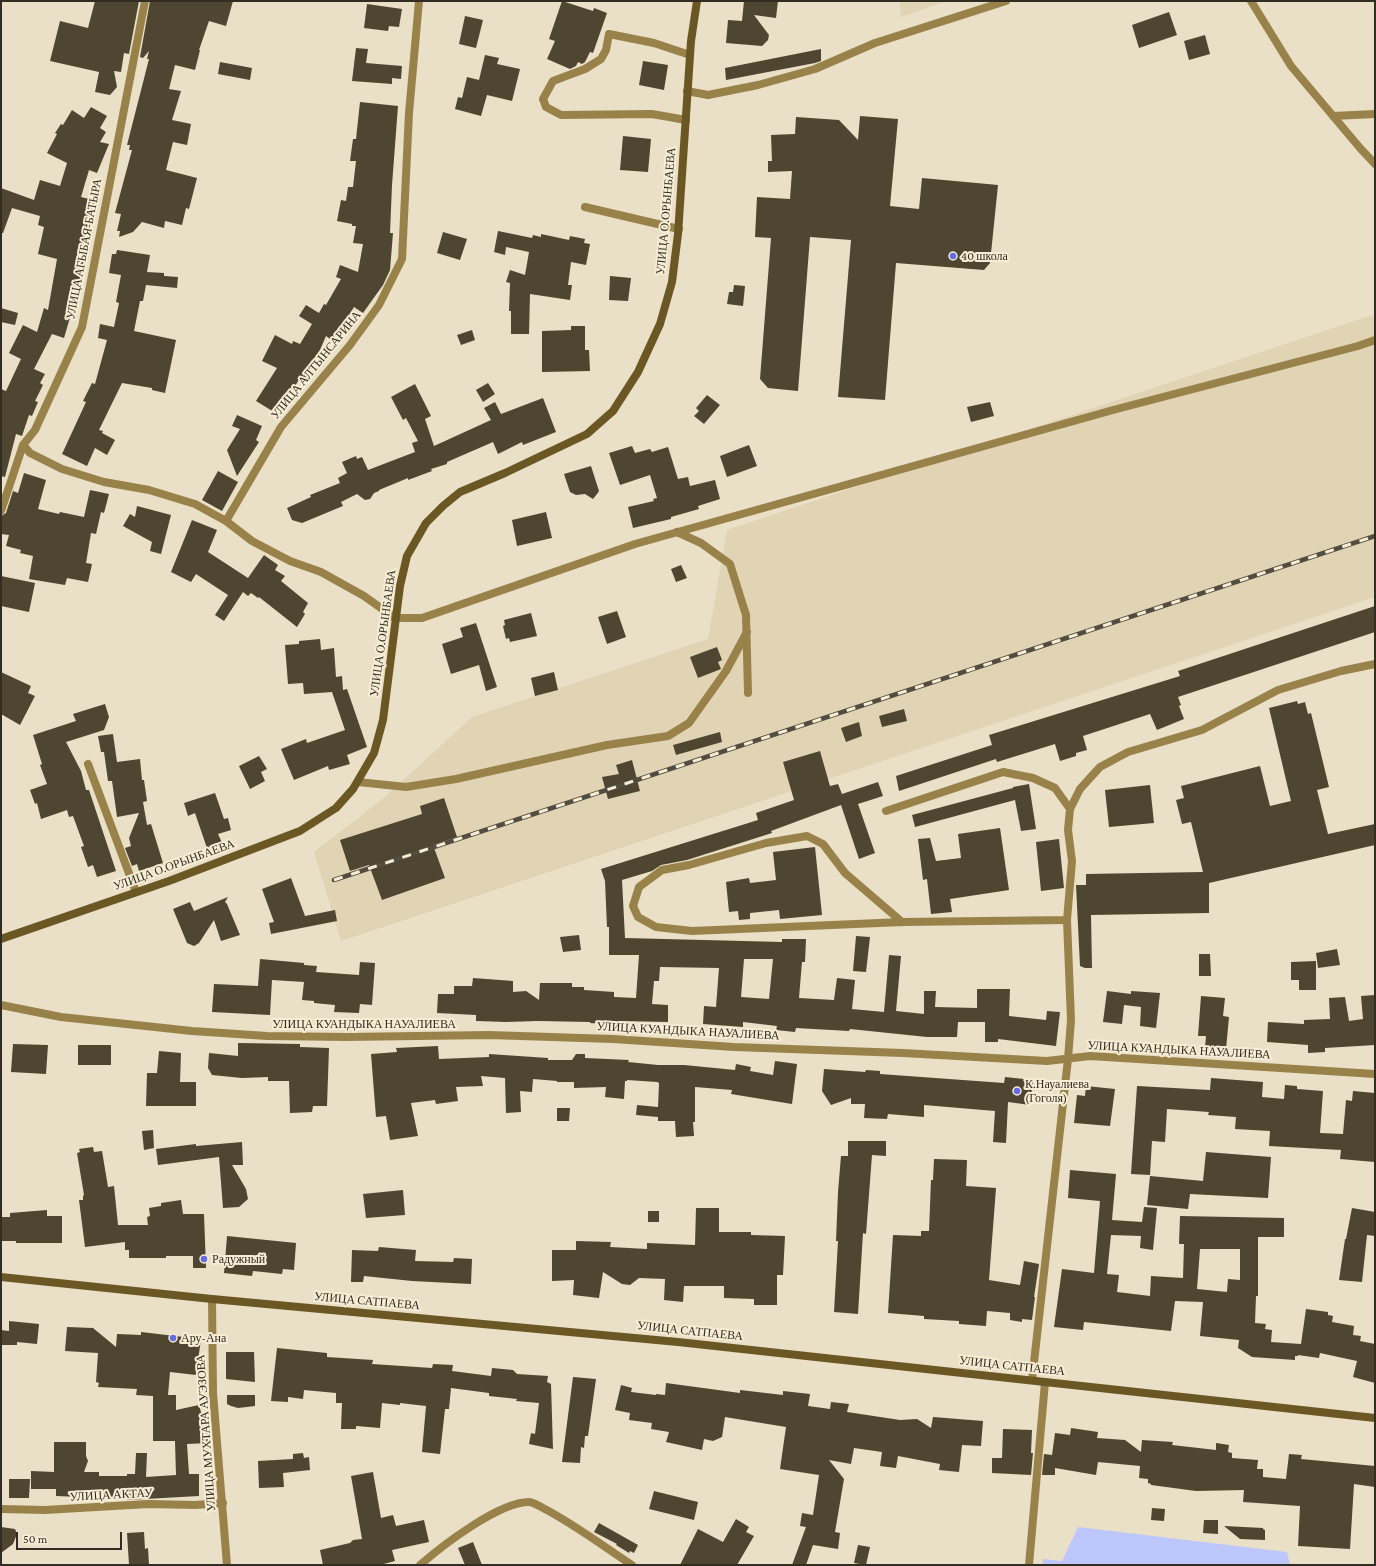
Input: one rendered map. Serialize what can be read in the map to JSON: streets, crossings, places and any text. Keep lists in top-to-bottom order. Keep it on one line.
{"streets":{"street":["УЛИЦА О.ОРЫНБАЕВА","УЛИЦА АГЫБАЯ-БАТЫРА","УЛИЦА АЛТЫНСАРИНА","УЛИЦА КУАНДЫКА НАУАЛИЕВА","УЛИЦА САТПАЕВА","УЛИЦА МУХТАРА АУЭЗОВА","УЛИЦА АКТАУ"]},"crossings":[["УЛИЦА САТПАЕВА","УЛИЦА МУХТАРА АУЭЗОВА"],["УЛИЦА МУХТАРА АУЭЗОВА","УЛИЦА АКТАУ"]],"places":["40 школа","К.Науалиева (Гоголя)","Радужный","Ару-Ана"],"scale_bar":"50 m"}
